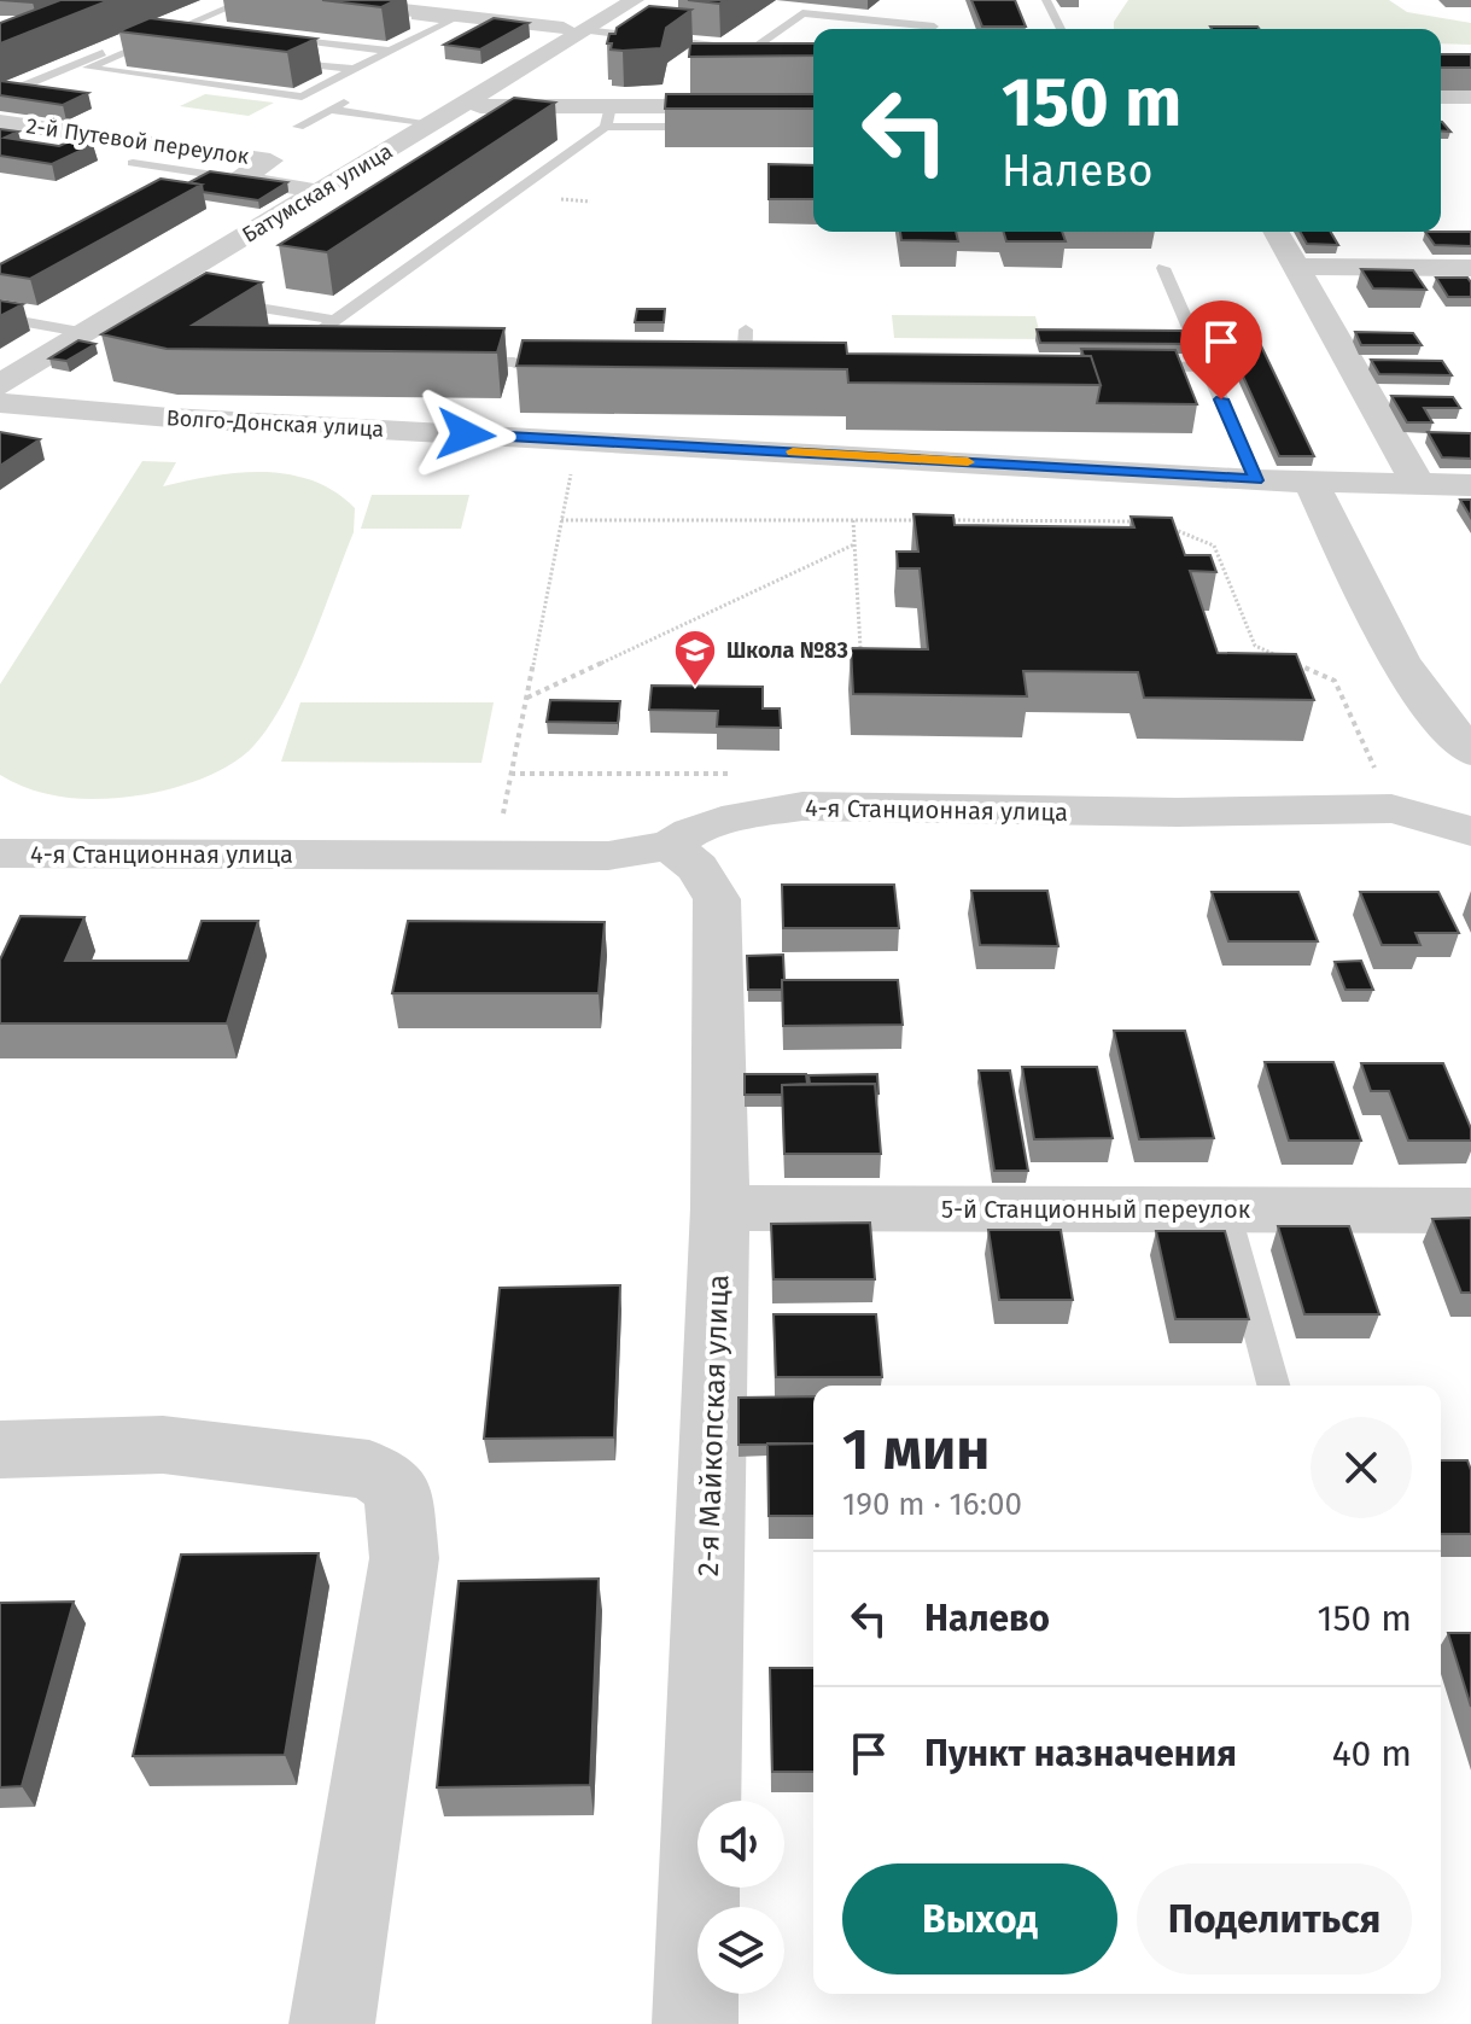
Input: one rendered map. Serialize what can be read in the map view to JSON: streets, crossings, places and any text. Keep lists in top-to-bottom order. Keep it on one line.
{"streets":{"street":["2-й Путевой переулок","Батумская улица","Волго-Донская улица","4-я Станционная улица","5-й Станционный переулок","2-я Майкопская улица"]},"crossings":[["2-й Путевой переулок","Батумская улица"],["4-я Станционная улица","2-я Майкопская улица"],["5-й Станционный переулок","2-я Майкопская улица"]],"places":{"school or university":["Школа №83"]},"page":{"turn":["150 m","Налево"],"heading":["1 мин","190 m · 16:00"],"list":[{"name":"Налево","value":"150 m"},{"name":"Пункт назначения","value":"40 m"}],"buttons":["Выход","Поделиться"]}}
